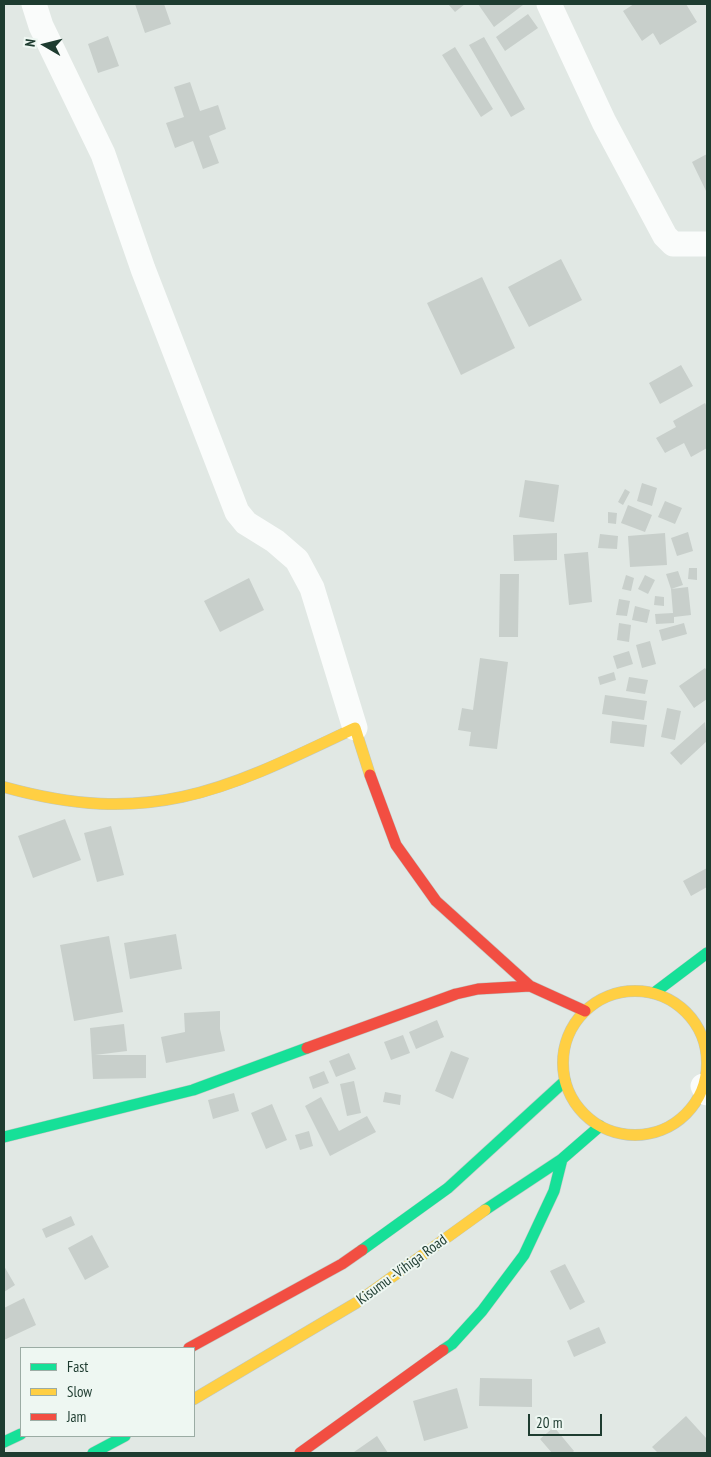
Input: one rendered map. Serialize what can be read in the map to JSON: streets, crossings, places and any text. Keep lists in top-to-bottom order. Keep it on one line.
{"streets":{"main road":["Kisumu -Vihiga Road"]},"legend":["Fast","Slow","Jam"],"scale_bar":"20 m","north":"left"}
